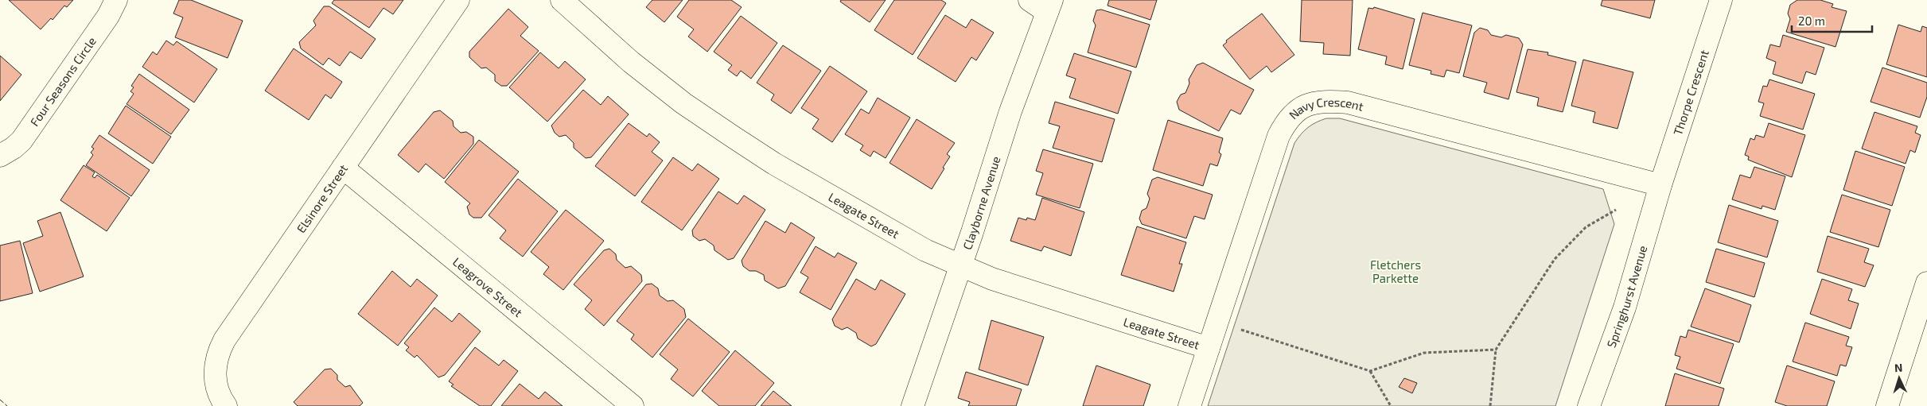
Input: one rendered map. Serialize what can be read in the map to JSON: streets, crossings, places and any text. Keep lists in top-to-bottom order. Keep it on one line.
{"streets":{"street":["Four Seasons Circle","Thorpe Crescent","Navy Crescent","Elsinore Street","Clayborne Avenue","Leagate Street","Leagrove Street","Springhurst Avenue"]},"crossings":[["Thorpe Crescent","Navy Crescent"],["Thorpe Crescent","Springhurst Avenue"],["Navy Crescent","Leagate Street"],["Navy Crescent","Springhurst Avenue"],["Elsinore Street","Leagrove Street"],["Clayborne Avenue","Leagate Street"]],"parks":["Fletchers Parkette"],"scale_bar":"20 m","north":"top"}
